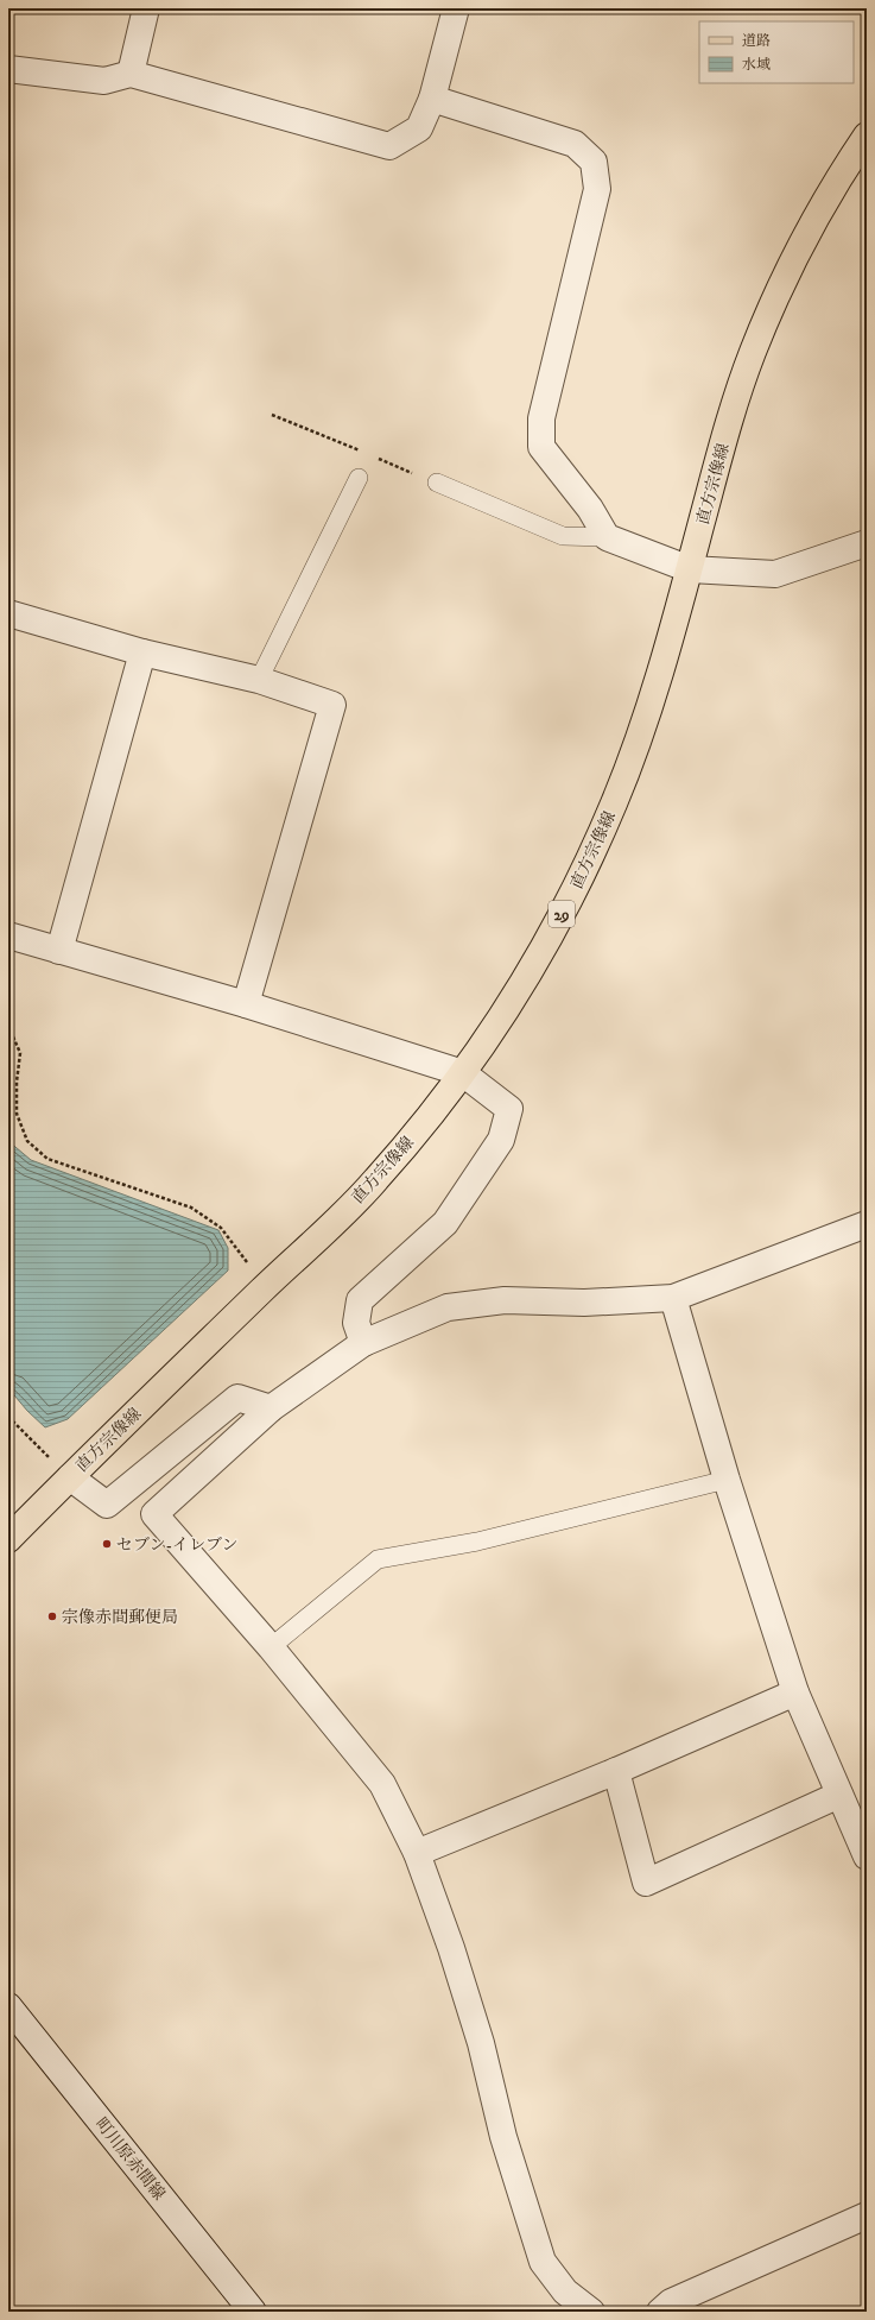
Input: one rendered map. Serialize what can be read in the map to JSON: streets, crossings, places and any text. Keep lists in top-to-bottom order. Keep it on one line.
{"streets":{"main road":["直方宗像線","29"],"street":["町川原赤間線"]},"places":["セブン-イレブン","宗像赤間郵便局"],"legend":["道路","水域"]}
